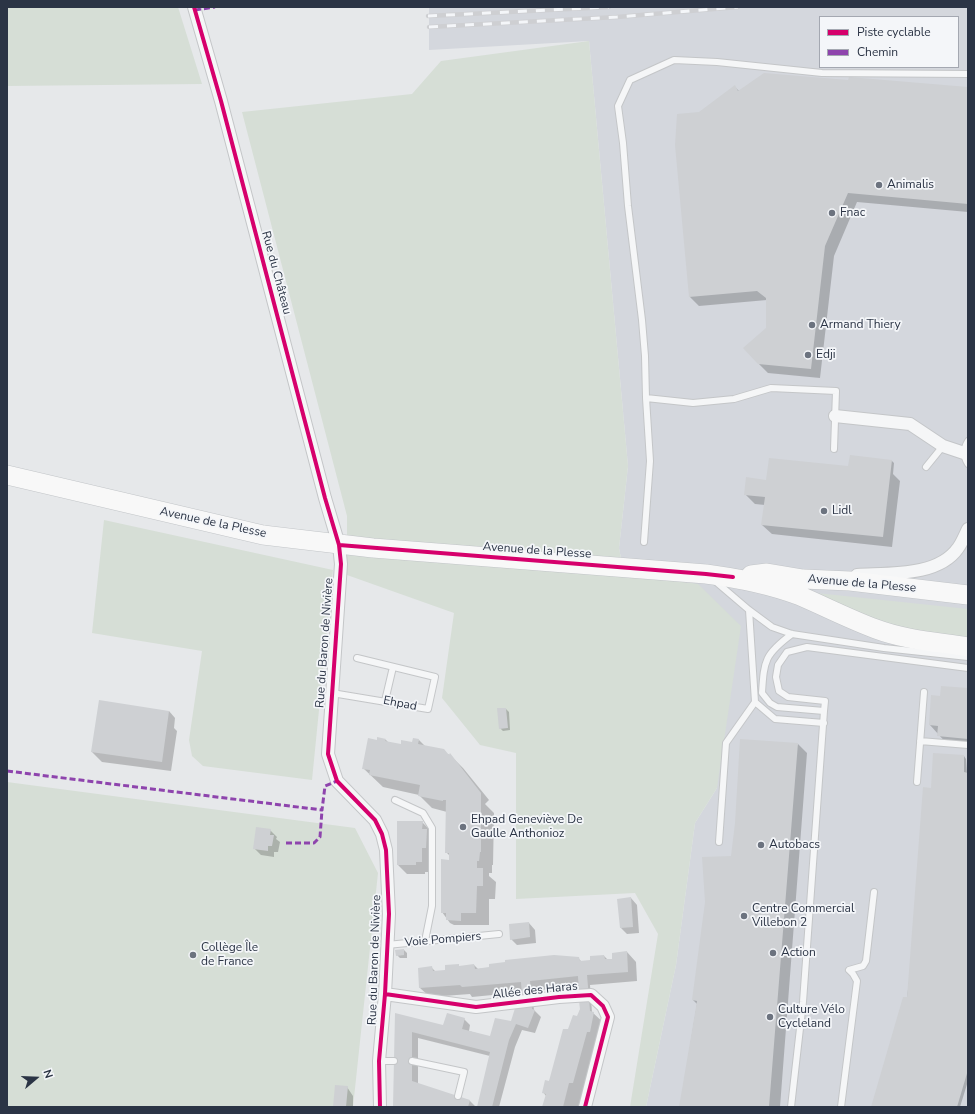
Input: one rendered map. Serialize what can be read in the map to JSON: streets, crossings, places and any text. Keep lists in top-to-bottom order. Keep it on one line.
{"streets":{"main road":["Avenue de la Plesse"],"street":["Rue du Château","Rue du Baron de Nivière","Allée des Haras"],"lane":["Ehpad","Voie Pompiers"]},"crossings":[["Rue du Château","Avenue de la Plesse"],["Rue du Château","Rue du Baron de Nivière"],["Avenue de la Plesse","Rue du Baron de Nivière"],["Rue du Baron de Nivière","Ehpad"],["Rue du Baron de Nivière","Voie Pompiers"],["Rue du Baron de Nivière","Allée des Haras"]],"places":["Animalis","Fnac","Armand Thiery","Edji","Lidl","Ehpad Geneviève De Gaulle Anthonioz","Autobacs","Centre Commercial Villebon 2","Action","Collège Île de France","Culture Vélo Cycleland"],"legend":["Piste cyclable","Chemin"],"north":"right"}
